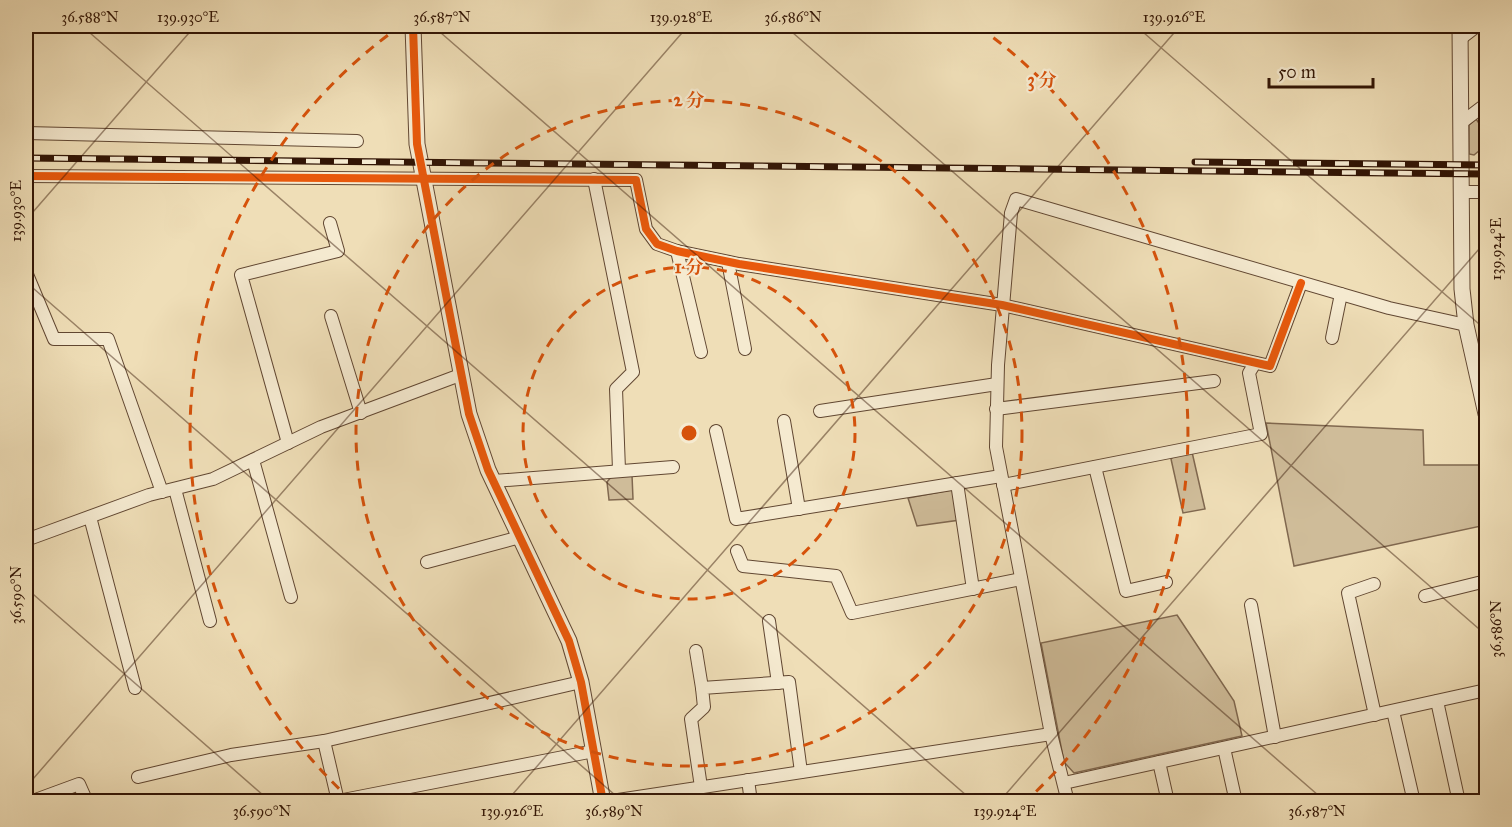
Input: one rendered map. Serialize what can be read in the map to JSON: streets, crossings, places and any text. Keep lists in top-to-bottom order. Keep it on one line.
{"scale_bar":"50 m","coordinates":["36.588°N","139.930°E","36.587°N","139.928°E","36.586°N","139.926°E","139.924°E","36.590°N","36.589°N"],"rings":["3 分","2 分","1 分"]}
